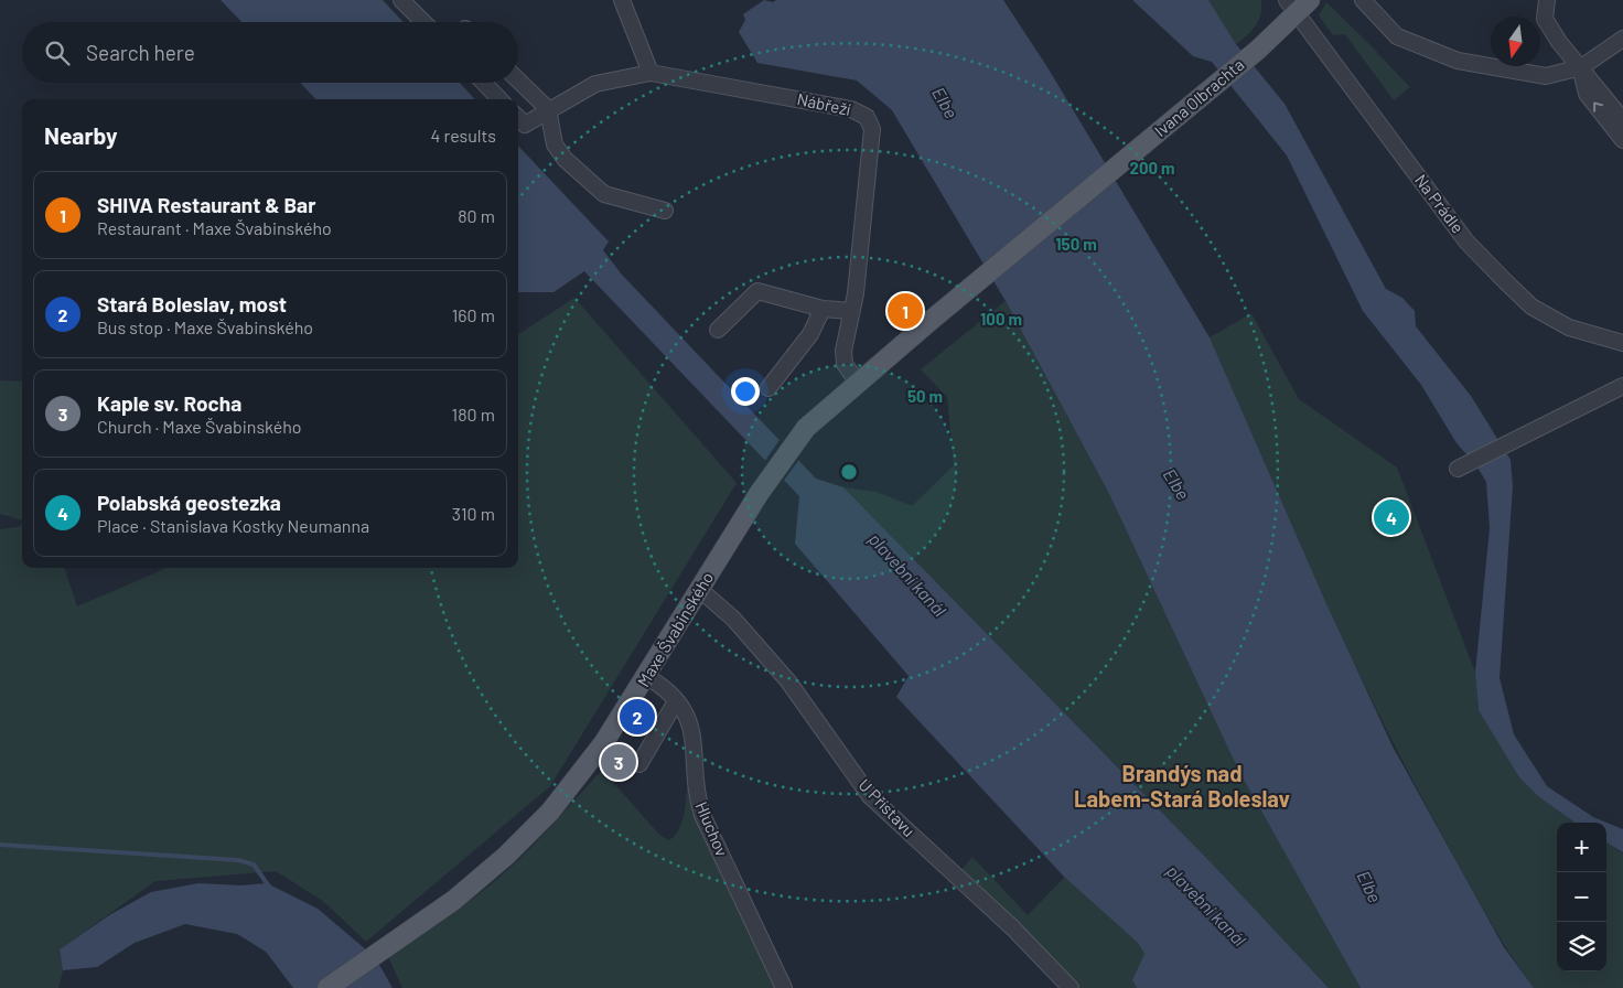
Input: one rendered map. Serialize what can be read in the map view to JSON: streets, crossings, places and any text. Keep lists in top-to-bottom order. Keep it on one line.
{"streets":{"main road":["Ivana Olbrachta","Maxe Švabinského"],"street":["Nábřeží","Na Prádle","U Přístavu","Hluchov"]},"crossings":[["Ivana Olbrachta","Na Prádle"],["Ivana Olbrachta","Maxe Švabinského"],["Nábřeží","Maxe Švabinského"],["Maxe Švabinského","U Přístavu"],["Maxe Švabinského","Hluchov"]],"districts":["Brandýs nad Labem-Stará Boleslav"],"water":["Elbe","plavební kanál"],"north":"bottom","page":{"search":"Search here","heading":["Nearby","4 results"],"list":[{"mark":"1","name":"SHIVA Restaurant & Bar","note":"Restaurant · Maxe Švabinského","value":"80 m"},{"mark":"2","name":"Stará Boleslav, most","note":"Bus stop · Maxe Švabinského","value":"160 m"},{"mark":"3","name":"Kaple sv. Rocha","note":"Church · Maxe Švabinského","value":"180 m"},{"mark":"4","name":"Polabská geostezka","note":"Place · Stanislava Kostky Neumanna","value":"310 m"}],"pins":["1","4","2","3"],"map_buttons":["+","−"]},"rings":["200 m","150 m","100 m","50 m"]}
